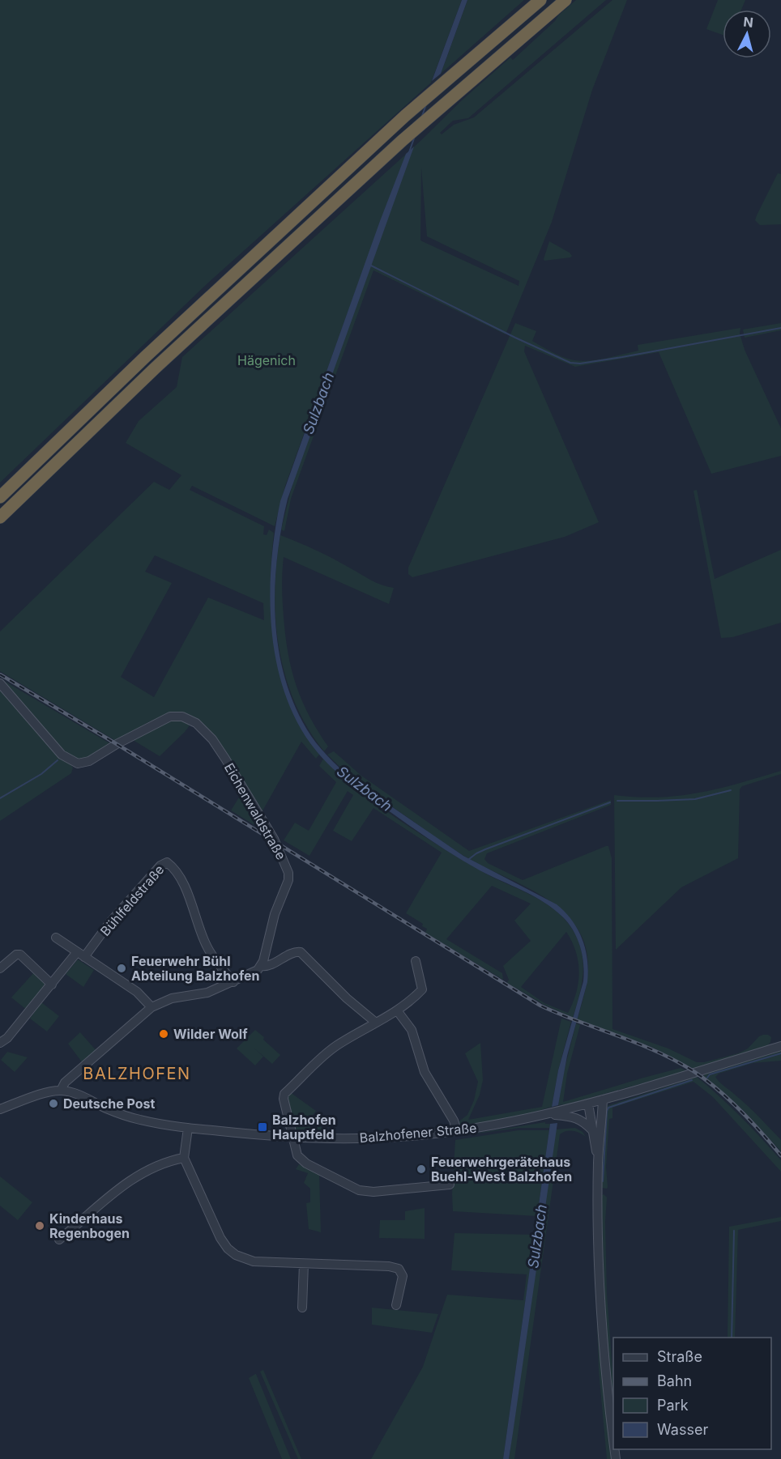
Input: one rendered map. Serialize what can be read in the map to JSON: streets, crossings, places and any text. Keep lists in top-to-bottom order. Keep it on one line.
{"streets":{"street":["Eichenwaldstraße","Bühlfeldstraße","Balzhofener Straße"]},"districts":["BALZHOFEN"],"water":["Sulzbach"],"parks":["Hägenich"],"places":{"other":["Feuerwehr Bühl Abteilung Balzhofen","Wilder Wolf","Deutsche Post","Feuerwehrgerätehaus Buehl-West Balzhofen","Kinderhaus Regenbogen"],"transit":["Balzhofen Hauptfeld"]},"legend":["Straße","Bahn","Park","Wasser"],"north":"top"}
